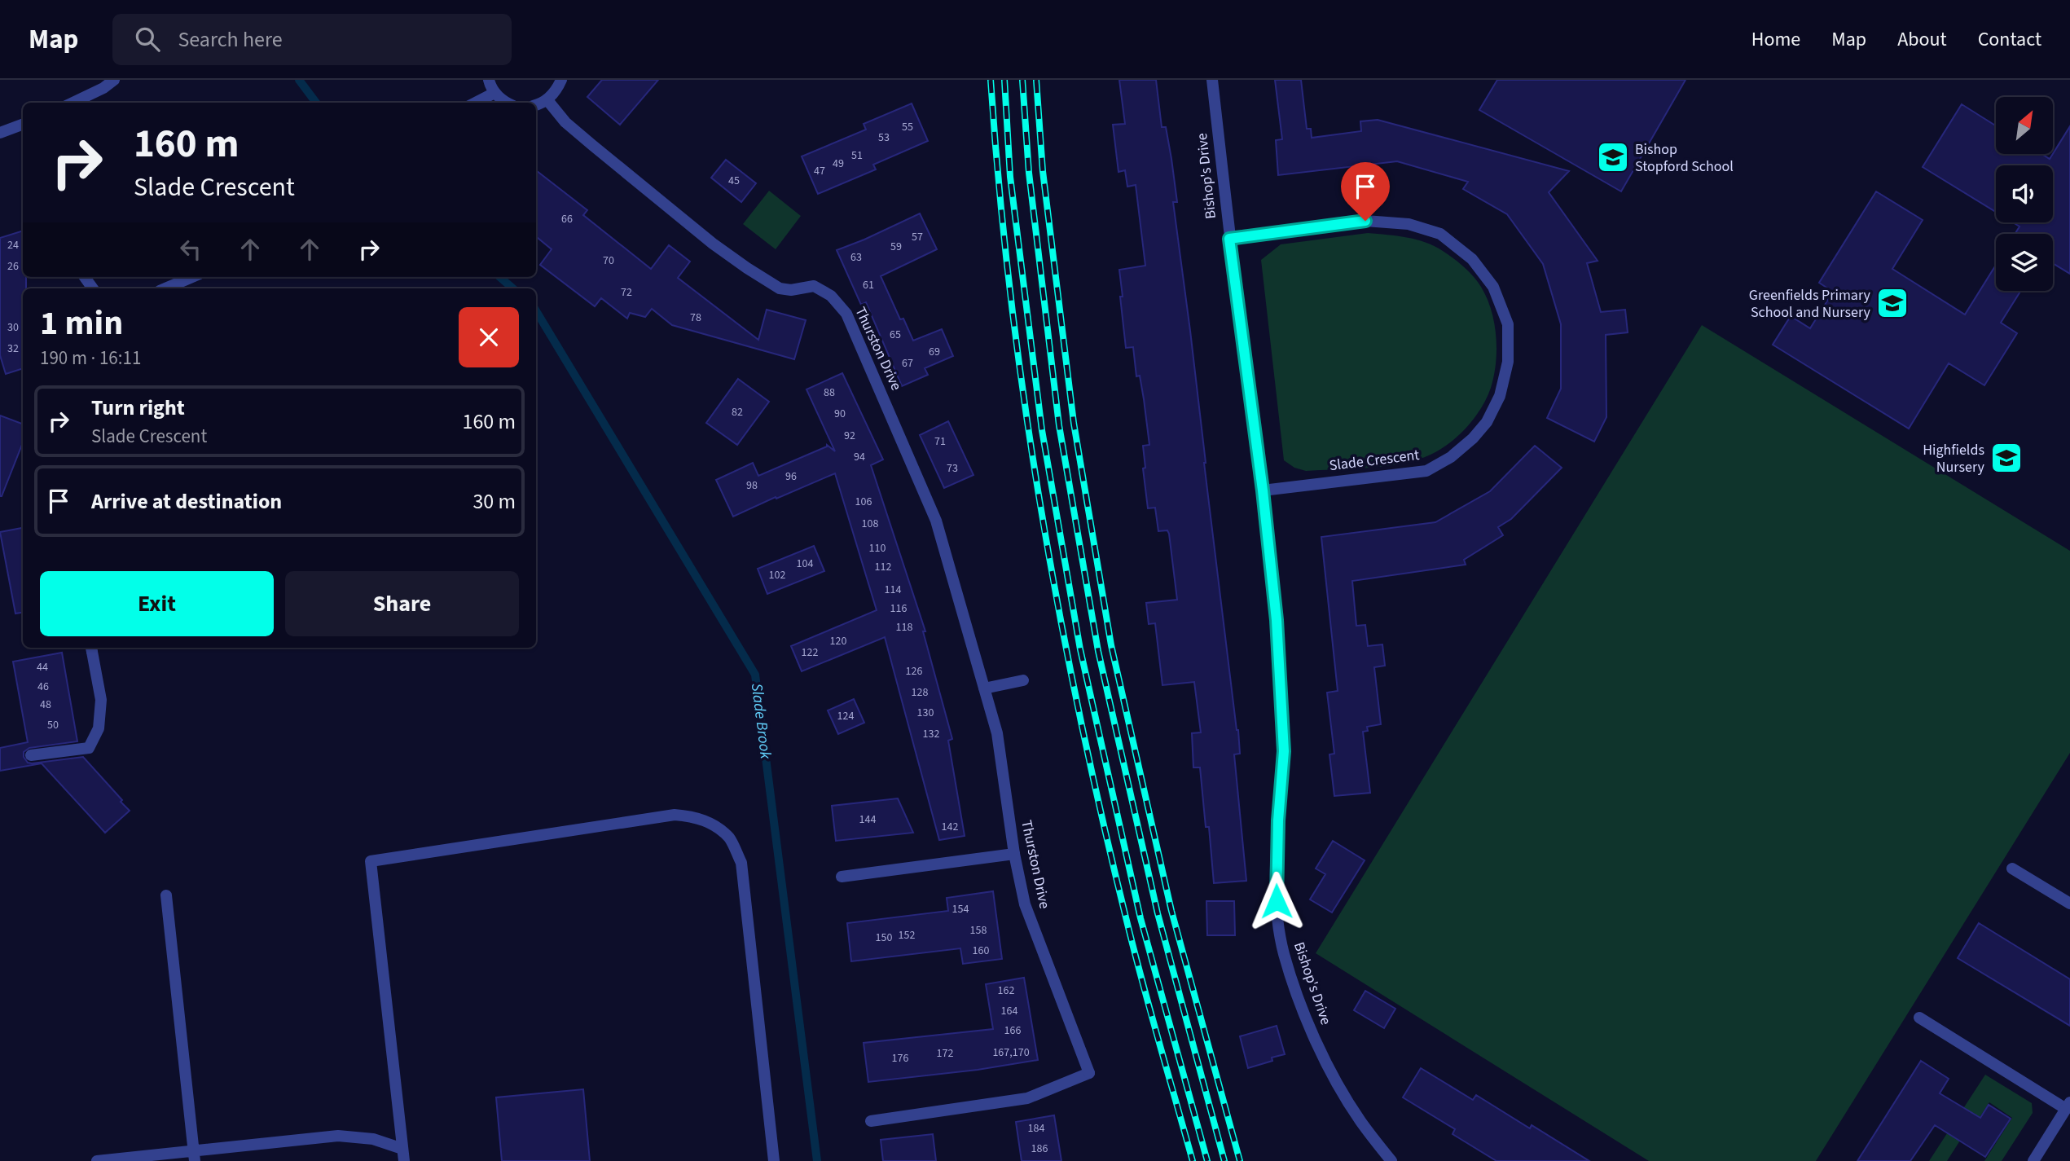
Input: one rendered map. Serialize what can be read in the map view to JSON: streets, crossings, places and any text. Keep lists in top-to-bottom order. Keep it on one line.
{"streets":{"street":["Bishop's Drive","Thurston Drive","Slade Crescent"]},"crossings":[["Bishop's Drive","Slade Crescent"]],"water":["Slade Brook"],"places":{"school or university":["Bishop Stopford School","Greenfields Primary School and Nursery","Highfields Nursery"]},"house_numbers":["55","53","51","49","47","45","66","57","24","59","63","70","26","61","72","78","30","65","32","69","67","88","82","90","92","71","94","73","96","98","106","108","110","104","112","102","114","116","118","120","122","44","126","46","128","48","130","124","50","132","144","142","154","158","152","150","160","162","164","166","167,170","172","176","184","186"],"north":"top right","page":{"header":"Map","search":"Search here","nav":["Home","Map","About","Contact"],"turn":["160 m","Slade Crescent"],"heading":["1 min","190 m · 16:11"],"list":[{"name":"Turn right","note":"Slade Crescent","value":"160 m"},{"name":"Arrive at destination","value":"30 m"}],"buttons":["Exit","Share"]}}
